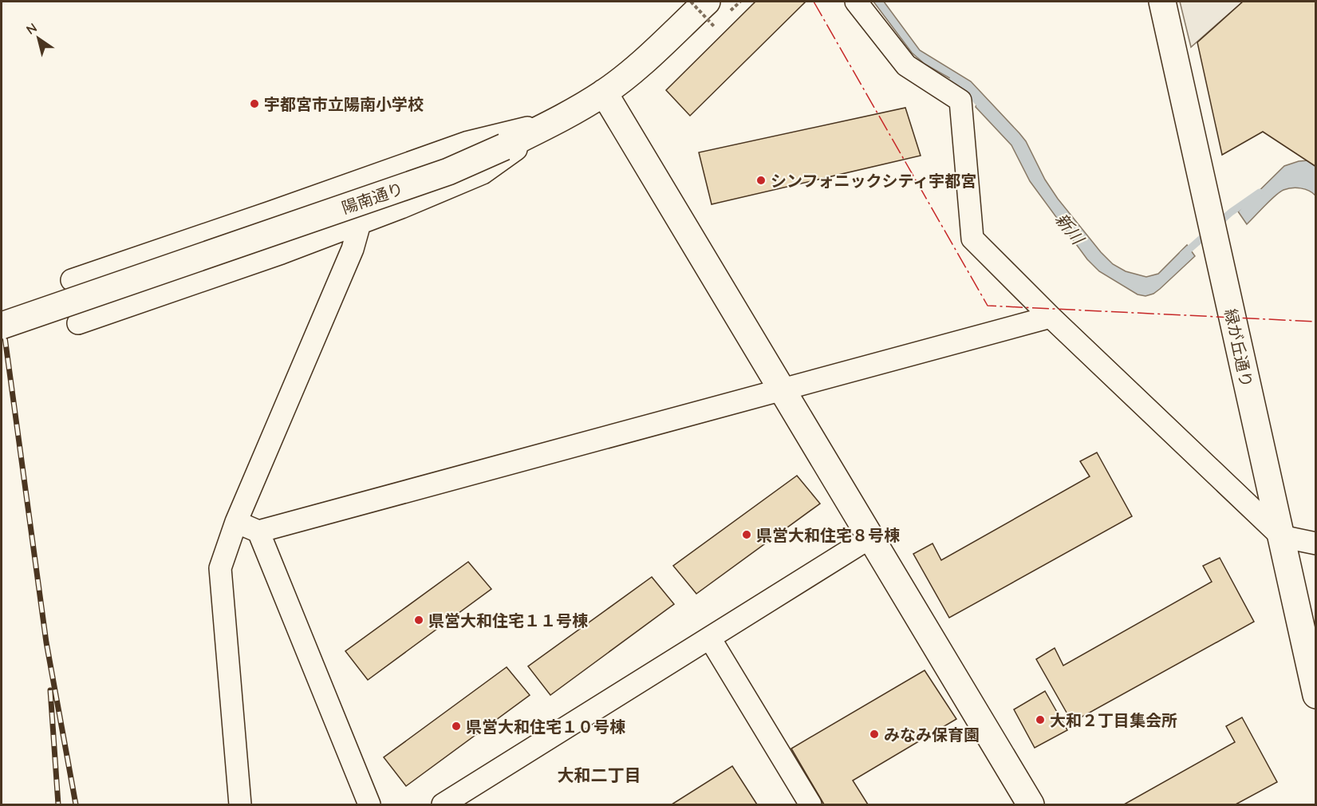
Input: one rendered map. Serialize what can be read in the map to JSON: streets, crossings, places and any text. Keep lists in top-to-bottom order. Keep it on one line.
{"streets":{"street":["陽南通り","緑が丘通り"]},"districts":["大和二丁目"],"water":["新川"],"places":["宇都宮市立陽南小学校","シンフォニックシティ宇都宮","県営大和住宅８号棟","県営大和住宅１１号棟","大和２丁目集会所","県営大和住宅１０号棟","みなみ保育園"],"north":"top left"}
